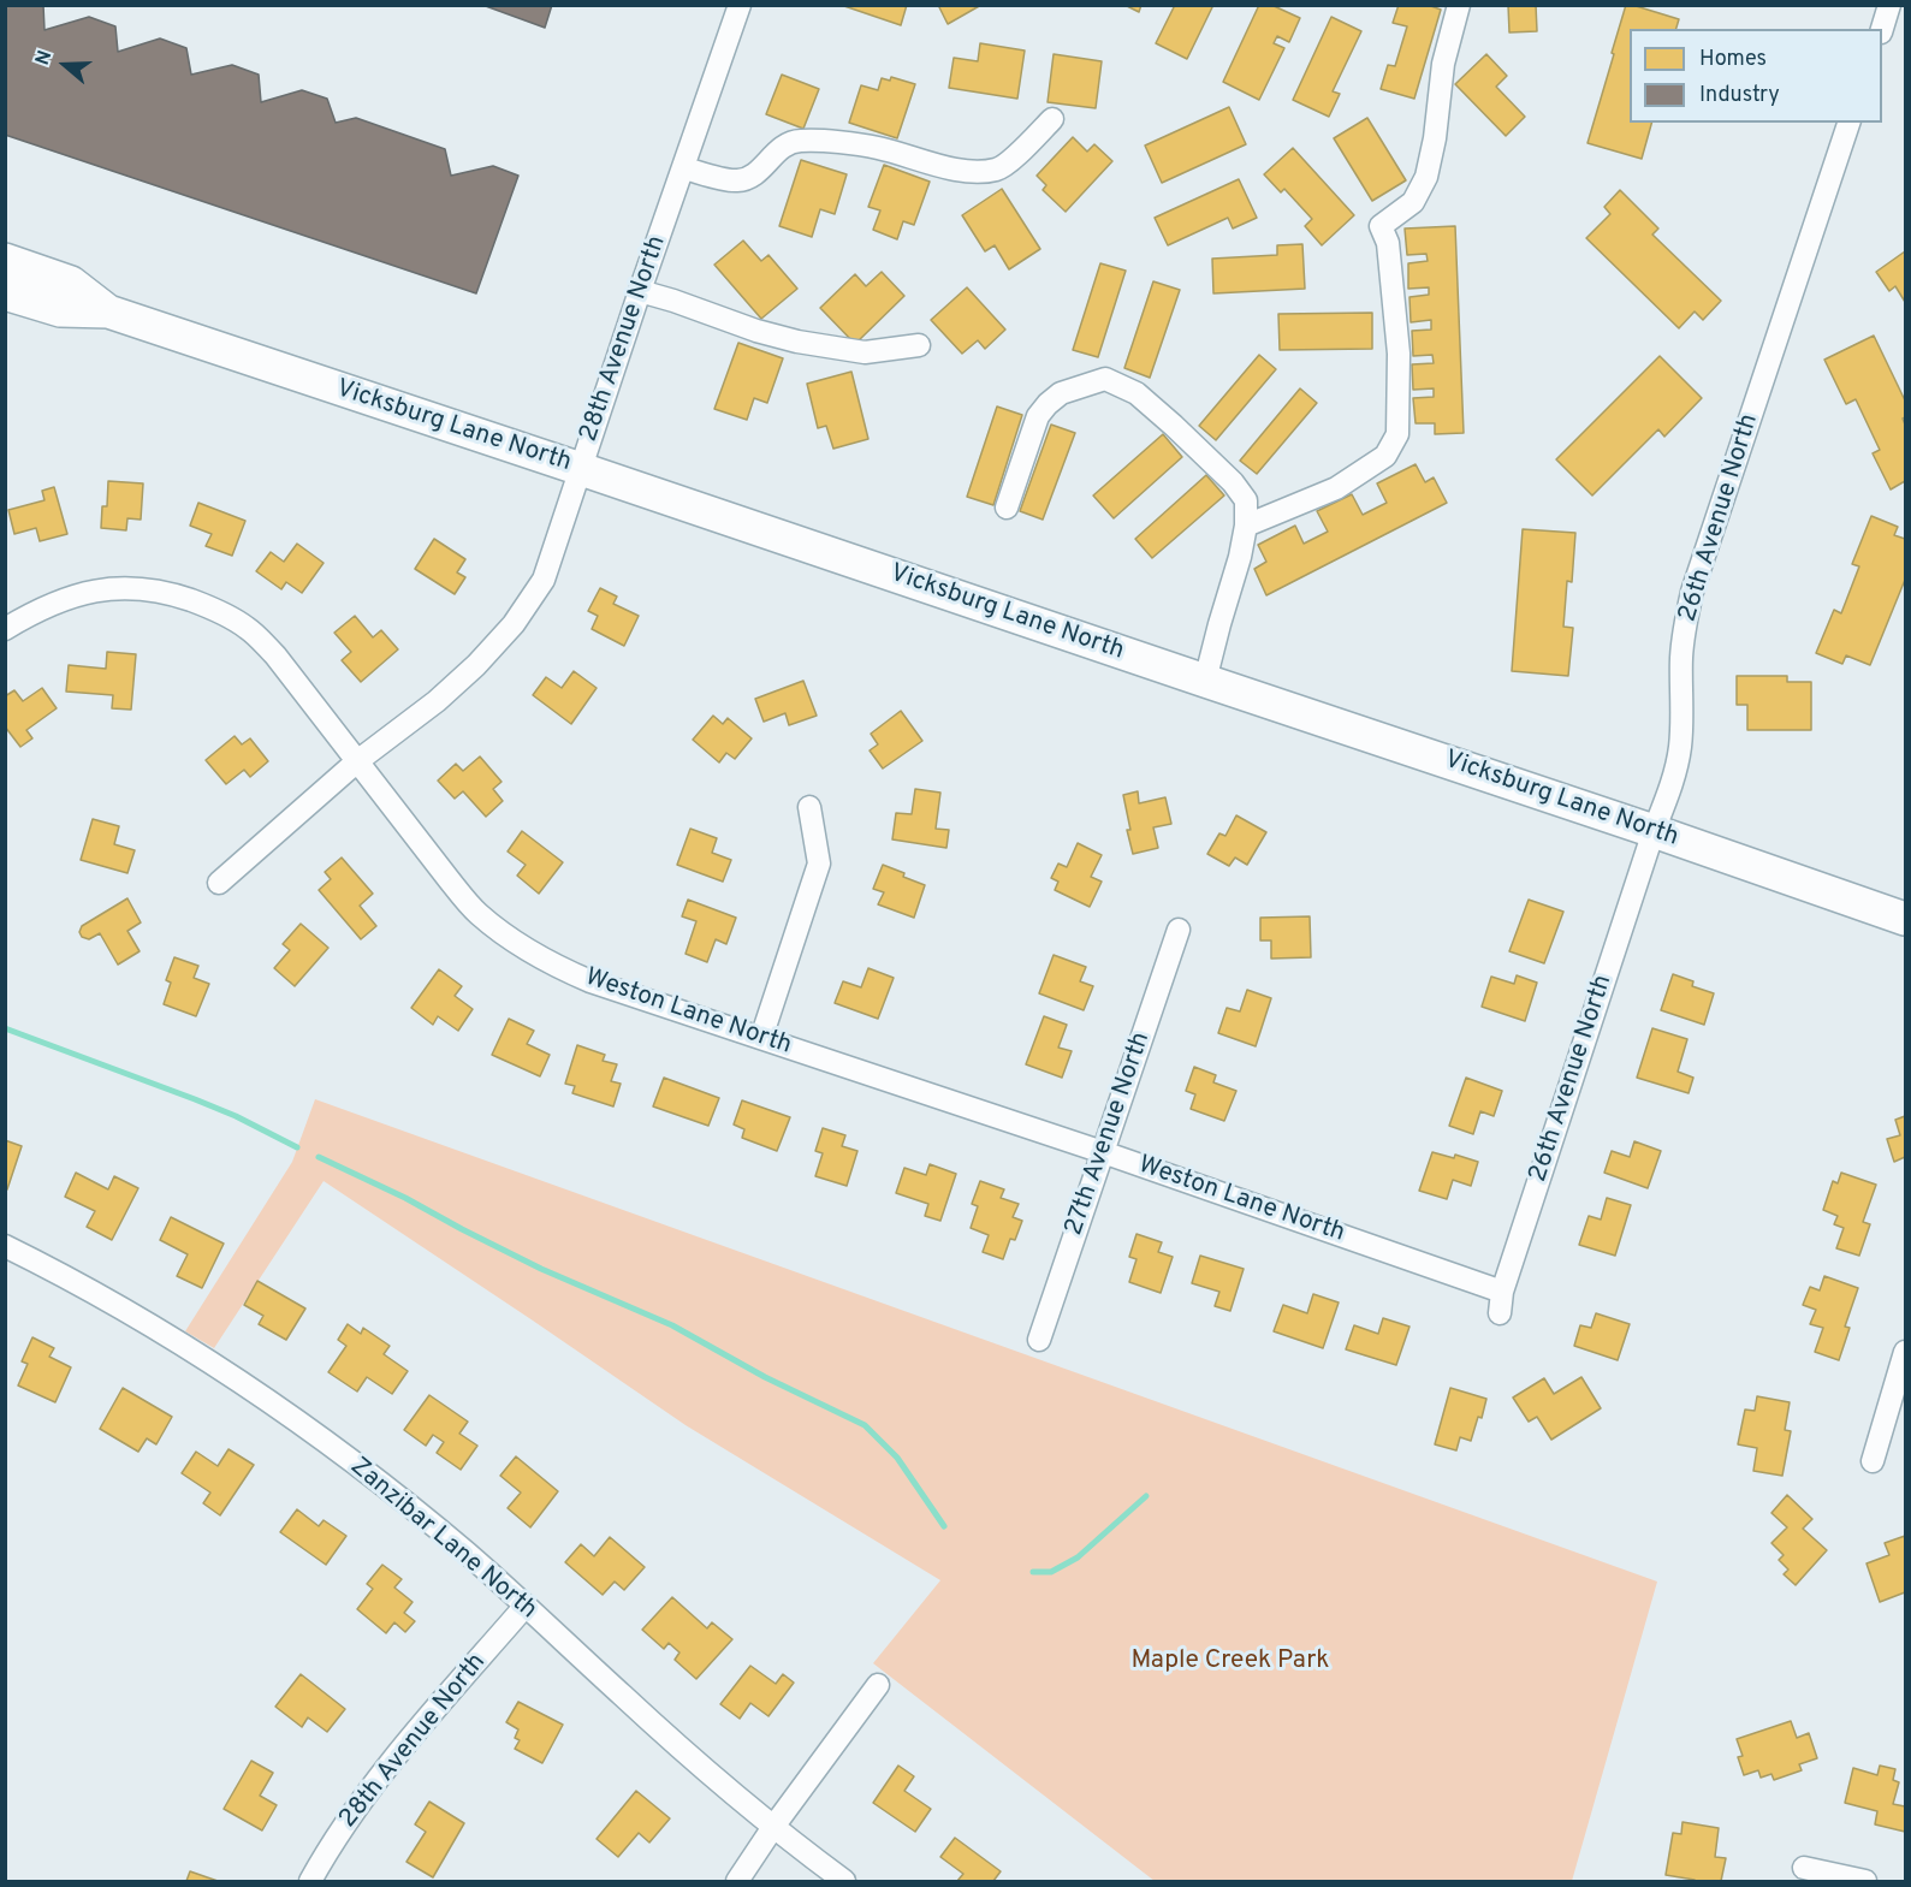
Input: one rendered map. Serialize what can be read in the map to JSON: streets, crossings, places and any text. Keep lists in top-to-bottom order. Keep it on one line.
{"streets":{"main road":["Vicksburg Lane North"],"street":["28th Avenue North","26th Avenue North","Weston Lane North","27th Avenue North","Zanzibar Lane North"]},"crossings":[["28th Avenue North","Vicksburg Lane North"],["28th Avenue North","Weston Lane North"],["28th Avenue North","Zanzibar Lane North"],["Vicksburg Lane North","26th Avenue North"],["26th Avenue North","Weston Lane North"],["Weston Lane North","27th Avenue North"]],"parks":["Maple Creek Park"],"legend":["Homes","Industry"],"north":"left"}
